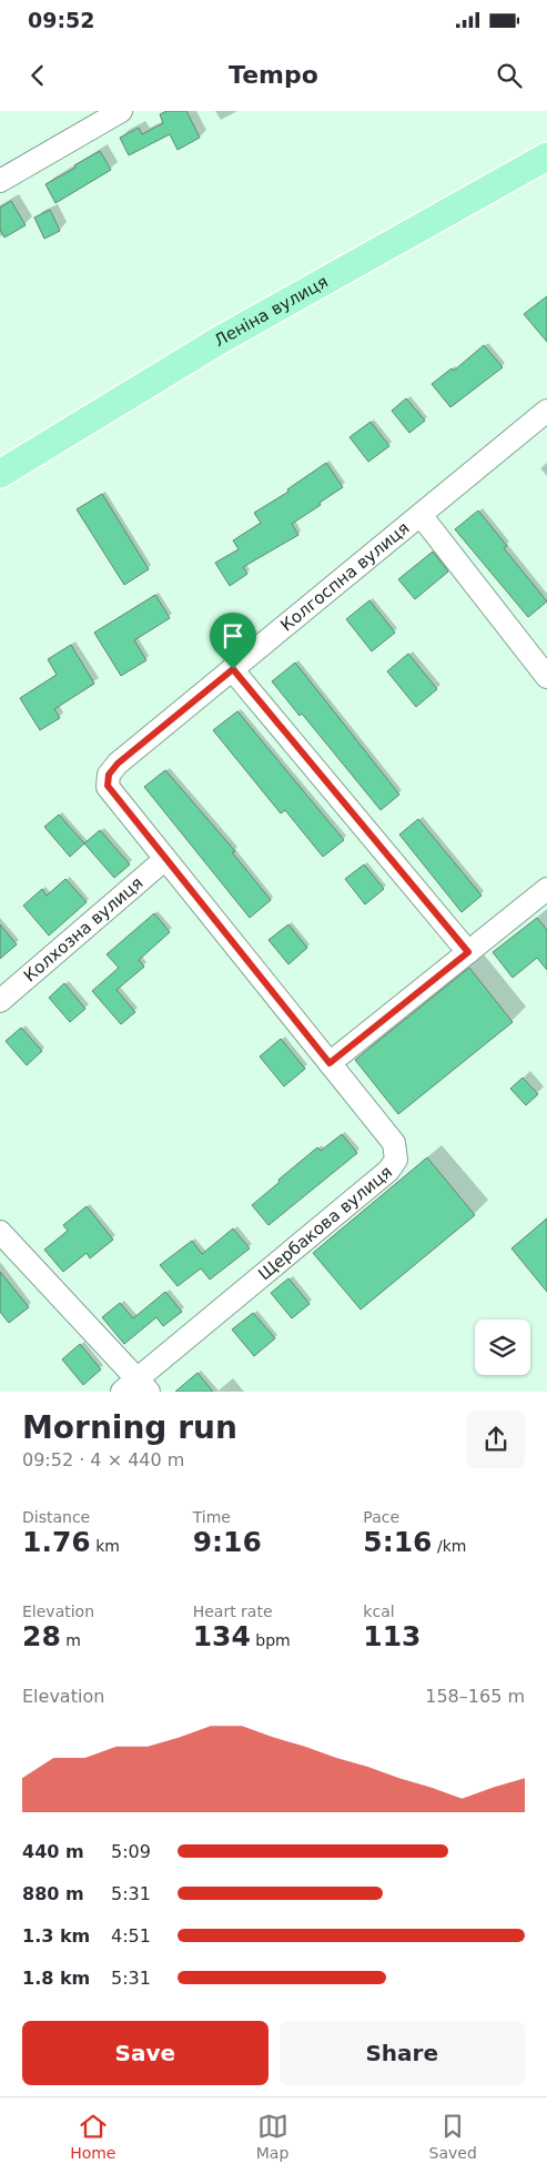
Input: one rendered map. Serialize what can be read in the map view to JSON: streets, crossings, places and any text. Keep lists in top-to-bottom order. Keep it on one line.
{"streets":{"main road":["Леніна вулиця"],"street":["Колгоспна вулиця","Колхозна вулиця","Щербакова вулиця"]},"crossings":[["Колгоспна вулиця","Щербакова вулиця"],["Колхозна вулиця","Щербакова вулиця"]],"page":{"status":"09:52","header":"Tempo","heading":["Morning run","09:52 · 4 × 440 m"],"stats":[["Distance","1.76 km"],["Time","9:16"],["Pace","5:16 /km"],["Elevation","28 m"],["Heart rate","134 bpm"],["kcal","113"]],"chart":["Elevation","158–165 m"],"list":[{"name":"440 m","note":"5:09"},{"name":"880 m","note":"5:31"},{"name":"1.3 km","note":"4:51"},{"name":"1.8 km","note":"5:31"}],"buttons":["Save","Share"],"tabs":["Home","Map","Saved"]}}
